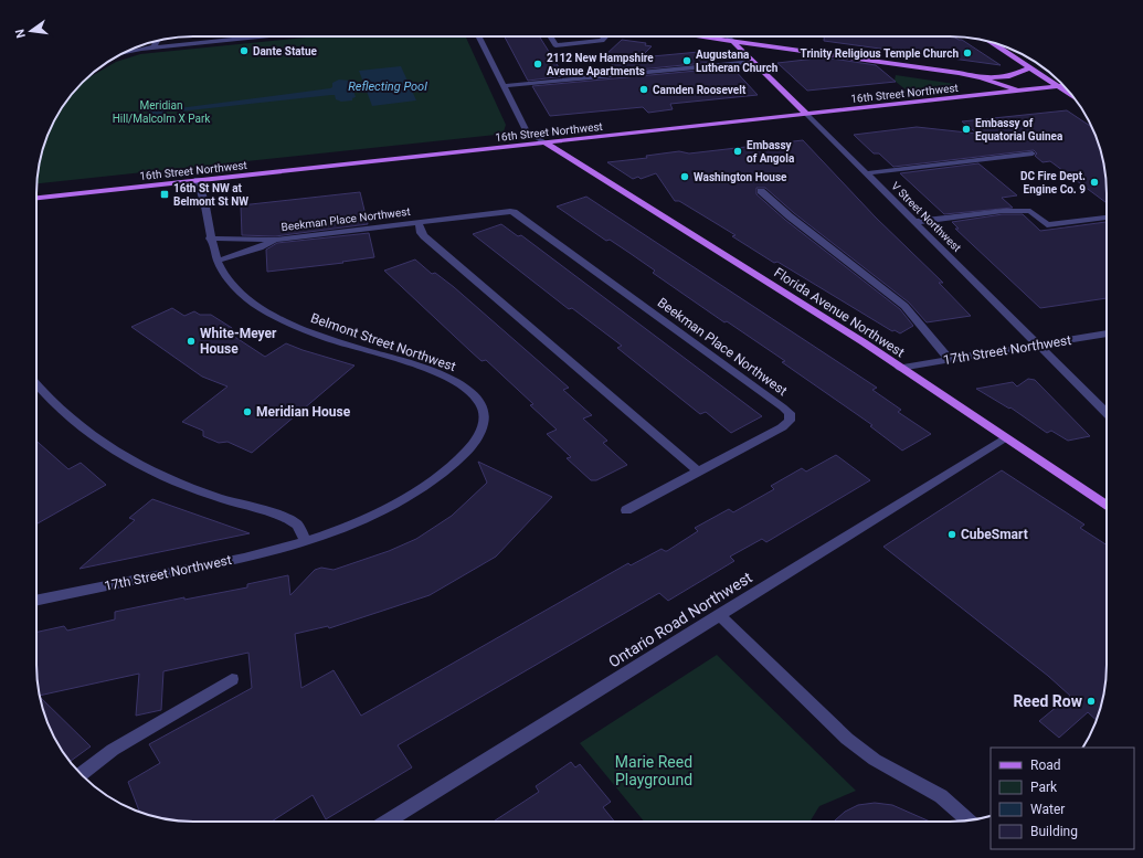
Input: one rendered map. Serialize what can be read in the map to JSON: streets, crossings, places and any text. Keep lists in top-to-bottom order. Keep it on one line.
{"streets":{"main road":["16th Street Northwest","V Street Northwest","Florida Avenue Northwest"],"street":["Beekman Place Northwest","Belmont Street Northwest","17th Street Northwest","Ontario Road Northwest"]},"crossings":[["16th Street Northwest","V Street Northwest"],["16th Street Northwest","Florida Avenue Northwest"],["16th Street Northwest","Belmont Street Northwest"],["V Street Northwest","17th Street Northwest"],["Beekman Place Northwest","Belmont Street Northwest"],["Florida Avenue Northwest","17th Street Northwest"],["Florida Avenue Northwest","Ontario Road Northwest"],["Belmont Street Northwest","17th Street Northwest"]],"water":["Reflecting Pool"],"parks":["Meridian Hill/Malcolm X Park","Marie Reed Playground"],"places":{"other":["Dante Statue","Trinity Religious Temple Church","Augustana Lutheran Church","2112 New Hampshire Avenue Apartments","Camden Roosevelt","Embassy of Equatorial Guinea","Embassy of Angola","Washington House","DC Fire Dept. Engine Co. 9","White-Meyer House","Meridian House","CubeSmart","Reed Row"],"transit":["16th St NW at Belmont St NW"]},"legend":["Road","Park","Water","Building"],"north":"left"}
